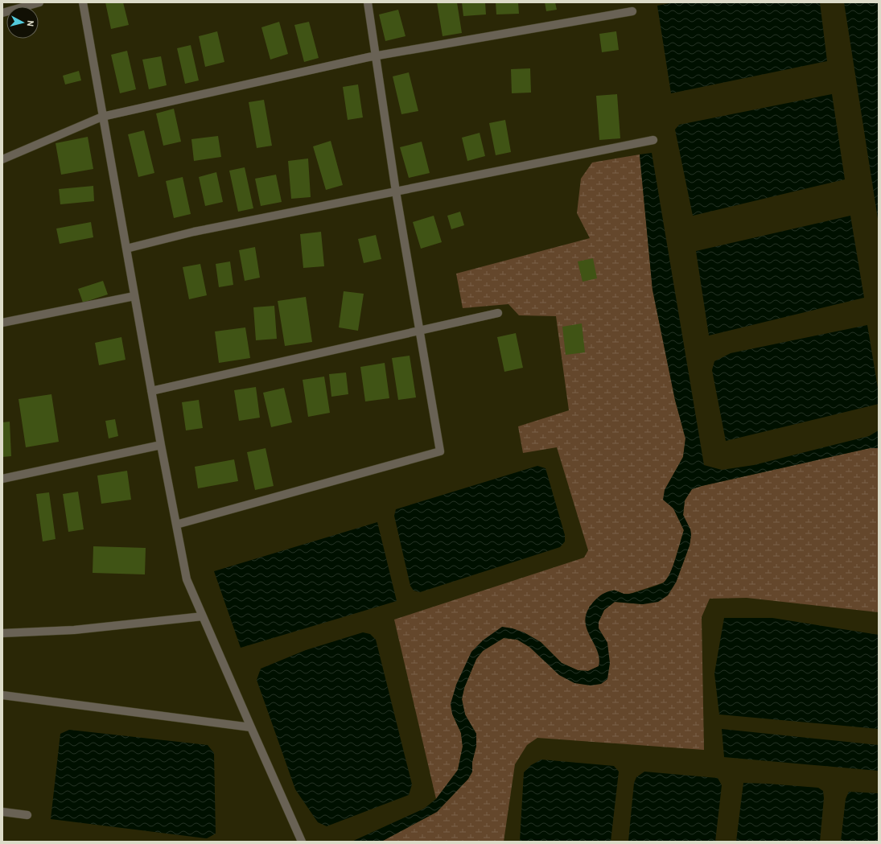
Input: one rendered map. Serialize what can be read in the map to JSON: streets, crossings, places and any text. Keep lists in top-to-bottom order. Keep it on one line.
{"north":"right"}
